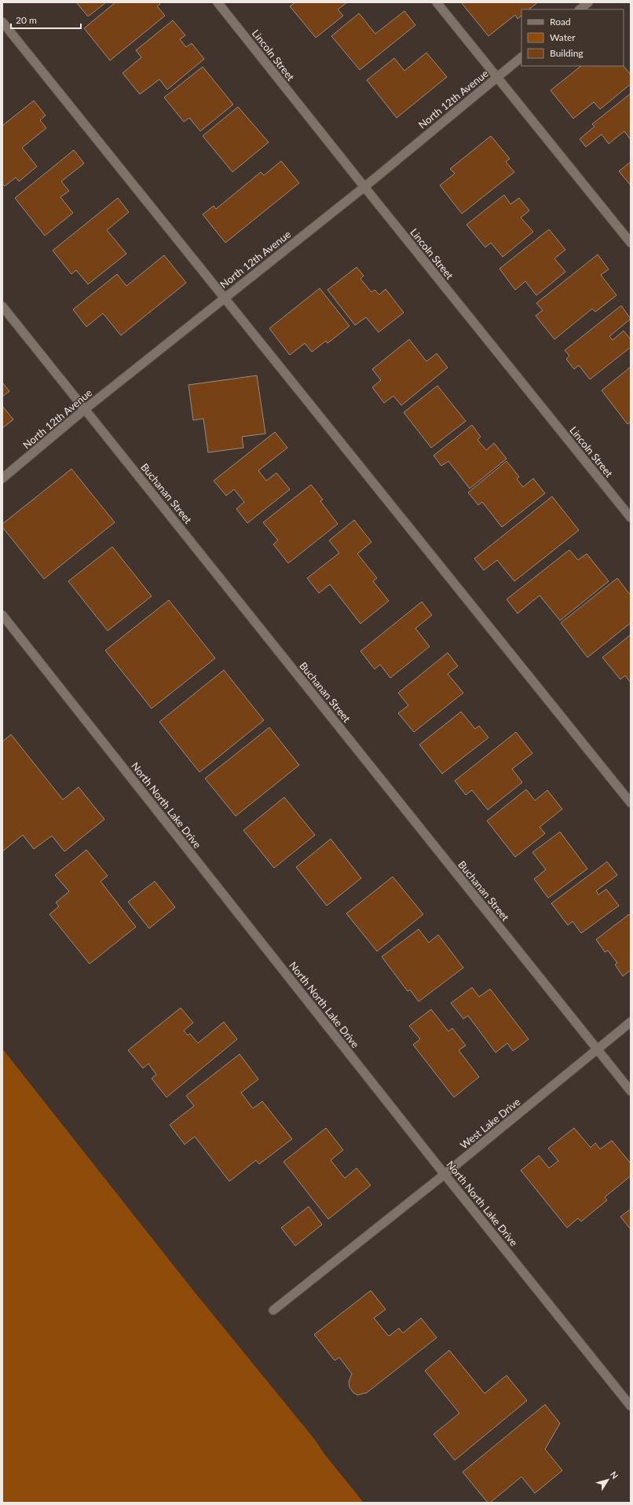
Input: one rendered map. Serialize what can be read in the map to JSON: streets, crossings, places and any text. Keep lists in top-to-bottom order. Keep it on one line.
{"streets":{"street":["Lincoln Street","North 12th Avenue","Buchanan Street","North North Lake Drive","West Lake Drive"]},"crossings":[["Lincoln Street","North 12th Avenue"],["North 12th Avenue","Buchanan Street"],["Buchanan Street","West Lake Drive"],["North North Lake Drive","West Lake Drive"]],"legend":["Road","Water","Building"],"scale_bar":"20 m","north":"top right"}
